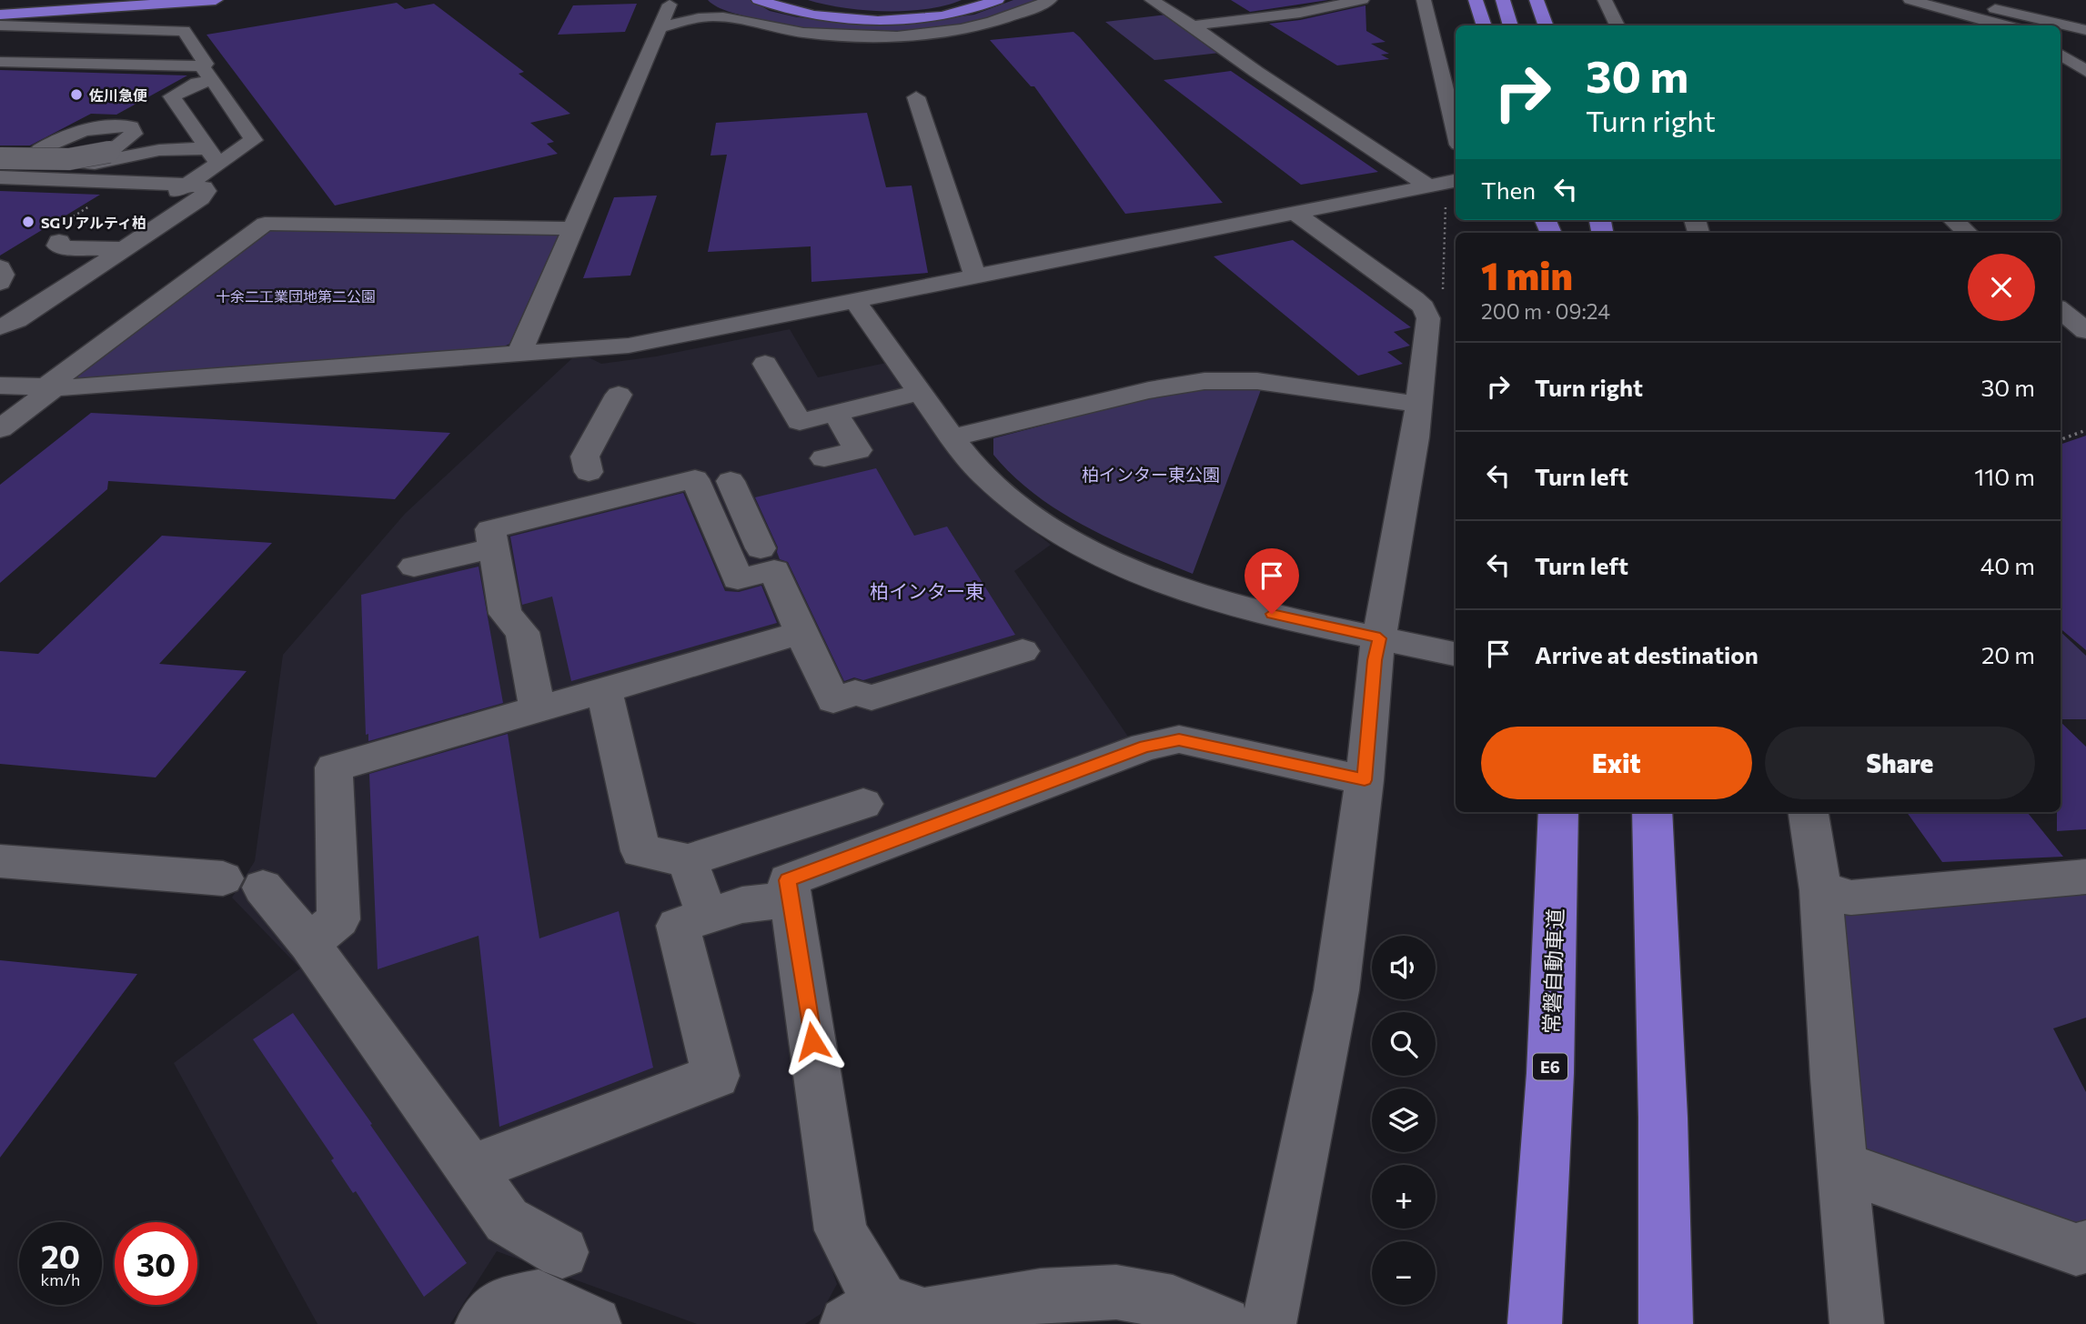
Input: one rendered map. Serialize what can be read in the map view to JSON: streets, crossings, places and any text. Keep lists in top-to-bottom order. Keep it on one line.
{"streets":{"highway":["常磐自動車道","E6"]},"districts":["柏インター東"],"parks":["十余二工業団地第二公園","柏インター東公園"],"places":["佐川急便","SGリアルティ柏"],"page":{"turn":["30 m","Turn right"],"then":"Then","heading":["1 min","200 m · 09:24"],"list":[{"name":"Turn right","value":"30 m"},{"name":"Turn left","value":"110 m"},{"name":"Turn left","value":"40 m"},{"name":"Arrive at destination","value":"20 m"}],"buttons":["Exit","Share"],"map_buttons":["+","−"],"speed":"20 km/h","limit":"30"}}
